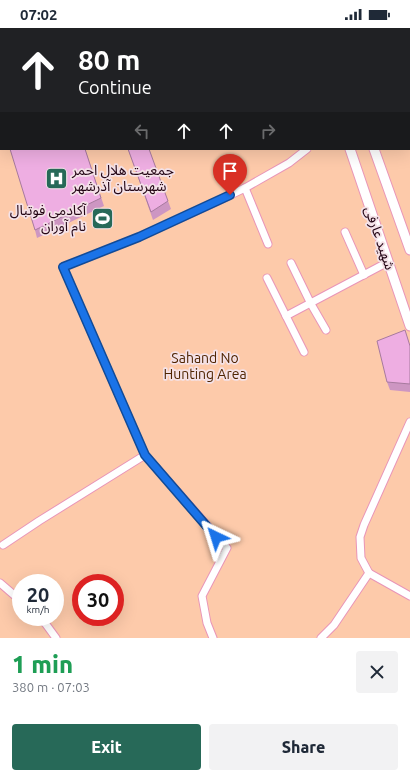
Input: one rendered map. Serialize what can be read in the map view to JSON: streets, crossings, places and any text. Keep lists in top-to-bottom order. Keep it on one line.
{"streets":{"street":["شهید عارفی"]},"parks":["Sahand No Hunting Area"],"places":{"hospital":["جمعیت هلال احمر شهرستان آذرشهر"],"sports":["آکادمی فوتبال نام آوران"]},"page":{"status":"07:02","turn":["80 m","Continue"],"speed":"20 km/h","limit":"30","heading":["1 min","380 m · 07:03"],"buttons":["Exit","Share"]}}
